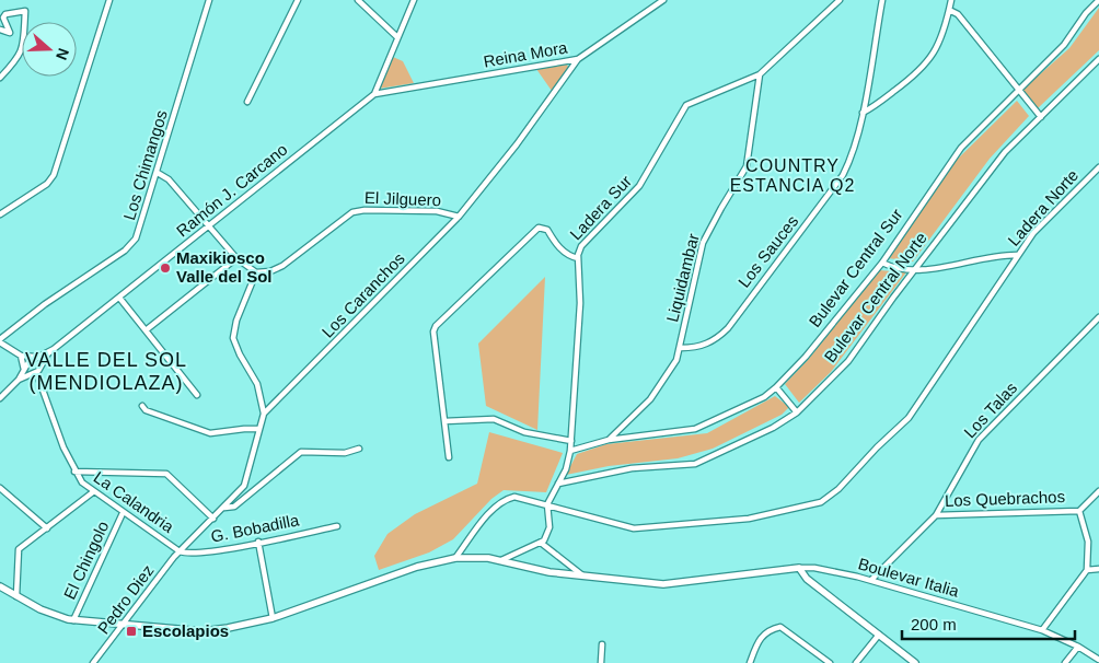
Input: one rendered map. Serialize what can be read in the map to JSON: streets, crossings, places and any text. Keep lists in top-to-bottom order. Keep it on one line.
{"streets":{"street":["Reina Mora","Los Chimangos","Ramón J. Carcano","El Jilguero","Ladera Sur","Ladera Norte","Los Sauces","Bulevar Central Sur","Liquidambar","Los Caranchos","Bulevar Central Norte","Los Talas","Los Quebrachos","La Calandria","G. Bobadilla","El Chingolo","Boulevar Italia","Pedro Diez"]},"crossings":[["Reina Mora","Ramón J. Carcano"],["Reina Mora","Los Caranchos"],["Ramón J. Carcano","La Calandria"],["El Jilguero","Los Caranchos"],["Ladera Sur","Ladera Norte"],["Ladera Sur","Bulevar Central Sur"],["Ladera Sur","Liquidambar"],["Ladera Sur","Bulevar Central Norte"],["Los Sauces","Liquidambar"],["Bulevar Central Sur","Liquidambar"],["Los Caranchos","La Calandria"],["Los Caranchos","G. Bobadilla"],["Los Caranchos","Pedro Diez"],["Los Talas","Los Quebrachos"],["Los Talas","Boulevar Italia"],["La Calandria","G. Bobadilla"],["La Calandria","El Chingolo"],["La Calandria","Pedro Diez"],["G. Bobadilla","Pedro Diez"]],"districts":["COUNTRY ESTANCIA Q2","VALLE DEL SOL (MENDIOLAZA)"],"places":{"other":["Maxikiosco Valle del Sol"],"transit":["Escolapios"]},"scale_bar":"200 m","north":"right"}
